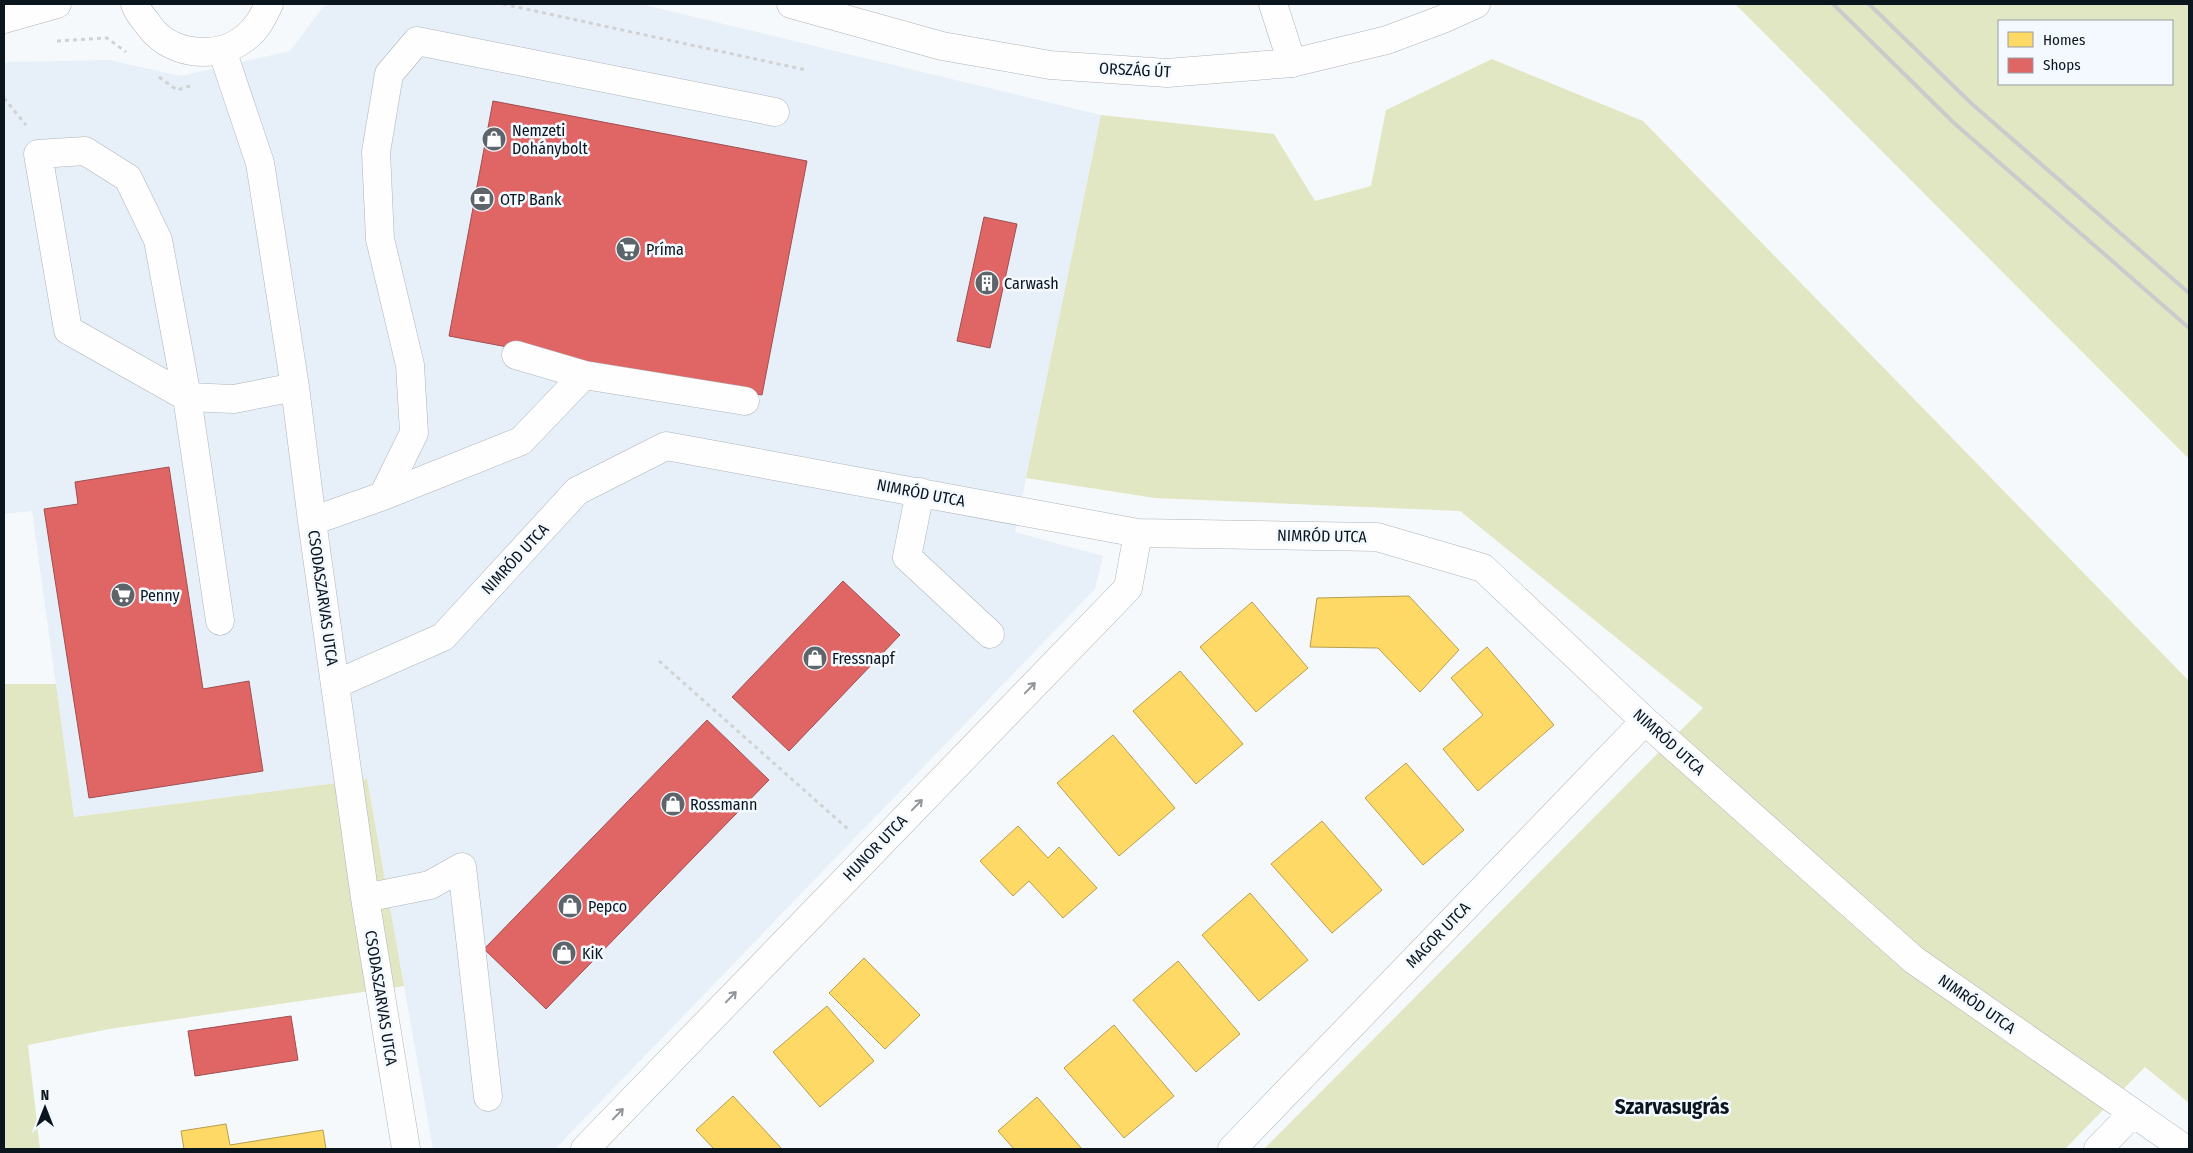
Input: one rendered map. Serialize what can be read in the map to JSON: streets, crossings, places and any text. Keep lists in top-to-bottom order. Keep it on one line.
{"streets":{"street":["ORSZÁG ÚT","NIMRÓD UTCA","CSODASZARVAS UTCA","HUNOR UTCA","MAGOR UTCA"]},"crossings":[["NIMRÓD UTCA","CSODASZARVAS UTCA"],["NIMRÓD UTCA","HUNOR UTCA"],["NIMRÓD UTCA","MAGOR UTCA"]],"one_way":["HUNOR UTCA"],"districts":["Szarvasugrás"],"places":{"shop":["Nemzeti Dohánybolt","Fressnapf","Rossmann","Pepco","KiK"],"bank":["OTP Bank"],"supermarket":["Príma","Penny"],"building":["Carwash"]},"legend":["Homes","Shops"],"north":"top"}
